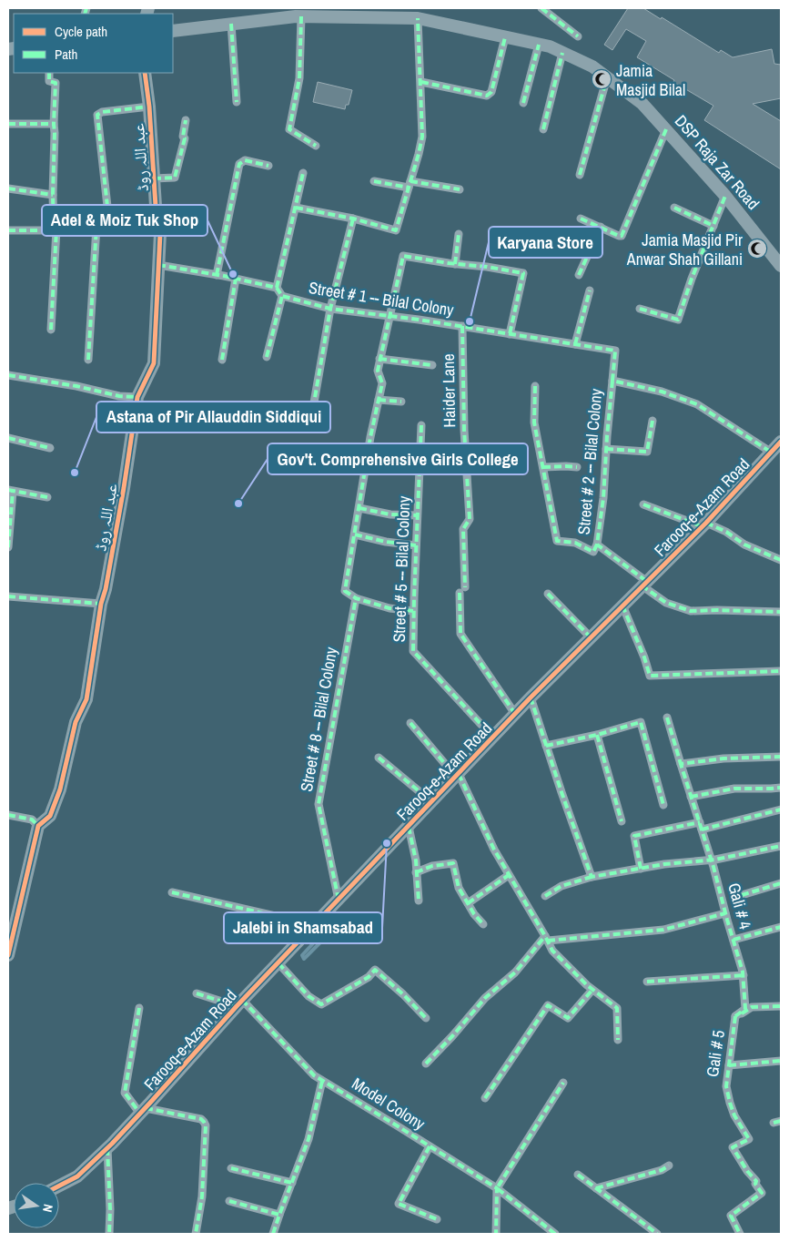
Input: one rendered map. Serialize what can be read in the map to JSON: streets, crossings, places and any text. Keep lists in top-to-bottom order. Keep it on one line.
{"streets":{"street":["عبد اللہ روڈ","DSP Raja Zar Road","Street # 1 -- Bilal Colony","Haider Lane","Street # 2 -- Bilal Colony","Farooq-e-Azam Road","Street # 5 -- Bilal Colony","Street # 8 -- Bilal Colony","Gali # 4","Gali # 5","Model Colony"]},"crossings":[["Street # 1 -- Bilal Colony","Haider Lane"],["Street # 1 -- Bilal Colony","Street # 2 -- Bilal Colony"],["Haider Lane","Farooq-e-Azam Road"],["Street # 2 -- Bilal Colony","Farooq-e-Azam Road"],["Farooq-e-Azam Road","Street # 5 -- Bilal Colony"],["Farooq-e-Azam Road","Street # 8 -- Bilal Colony"],["Farooq-e-Azam Road","Model Colony"],["Gali # 4","Gali # 5"]],"places":{"mosque":["Jamia Masjid Bilal","Jamia Masjid Pir Anwar Shah Gillani"],"other":["Adel & Moiz Tuk Shop","Karyana Store","Astana of Pir Allauddin Siddiqui","Gov't. Comprehensive Girls College","Jalebi in Shamsabad"]},"legend":["Cycle path","Path"],"north":"right"}
